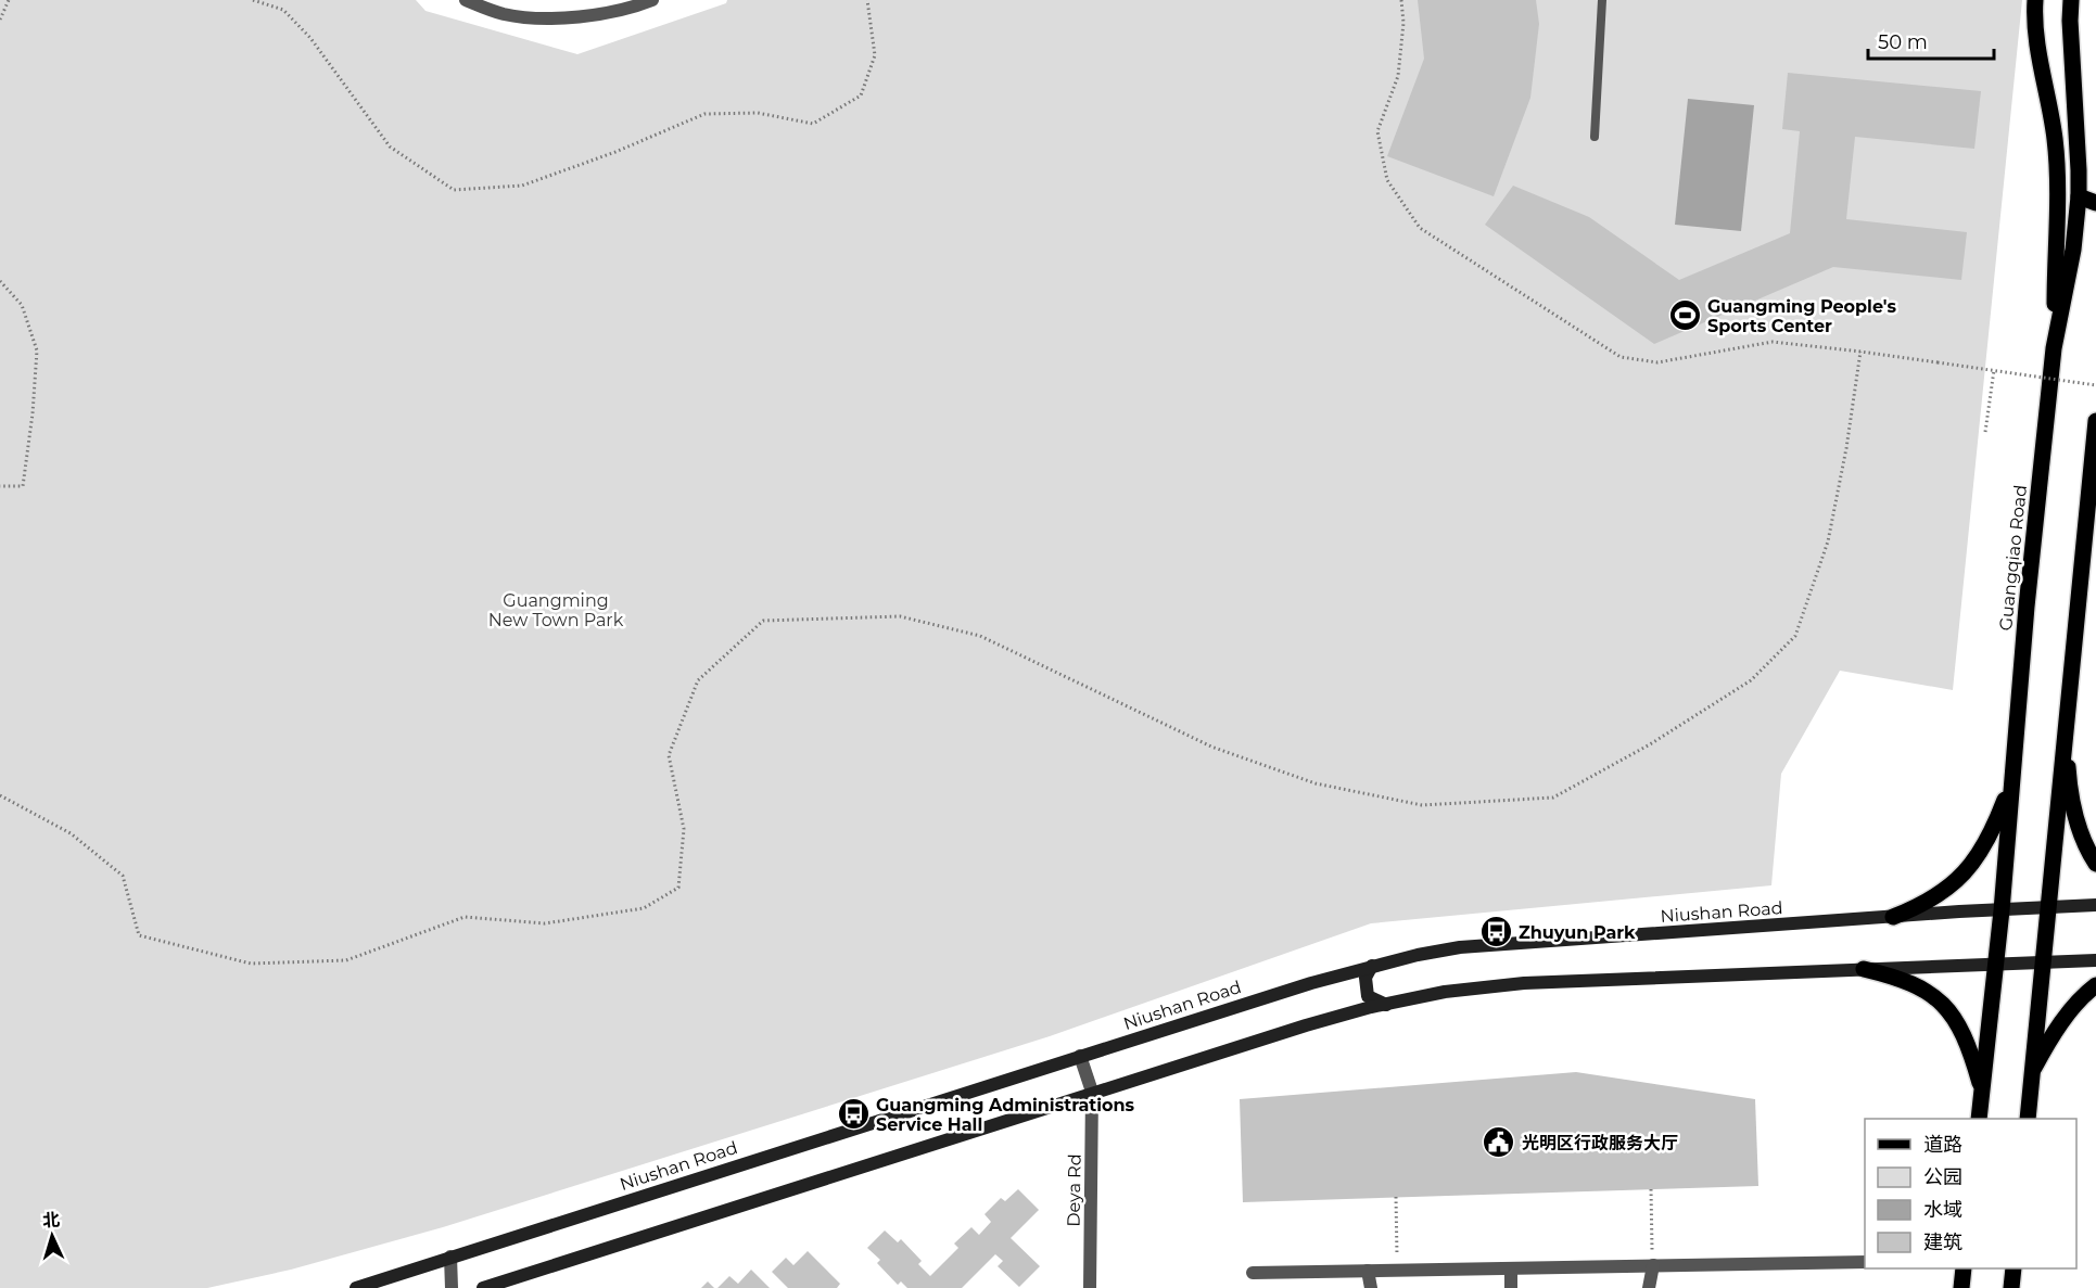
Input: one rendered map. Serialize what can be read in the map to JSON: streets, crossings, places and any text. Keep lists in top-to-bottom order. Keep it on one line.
{"streets":{"main road":["Guangqiao Road"],"street":["Niushan Road","Deya Rd"]},"crossings":[["Guangqiao Road","Niushan Road"],["Niushan Road","Deya Rd"]],"parks":["Guangming New Town Park"],"places":{"sports":["Guangming People's Sports Center"],"bus stop":["Zhuyun Park","Guangming Administrations Service Hall"],"public building":["光明区行政服务大厅"]},"legend":["道路","公园","水域","建筑"],"scale_bar":"50 m","north":"top"}
